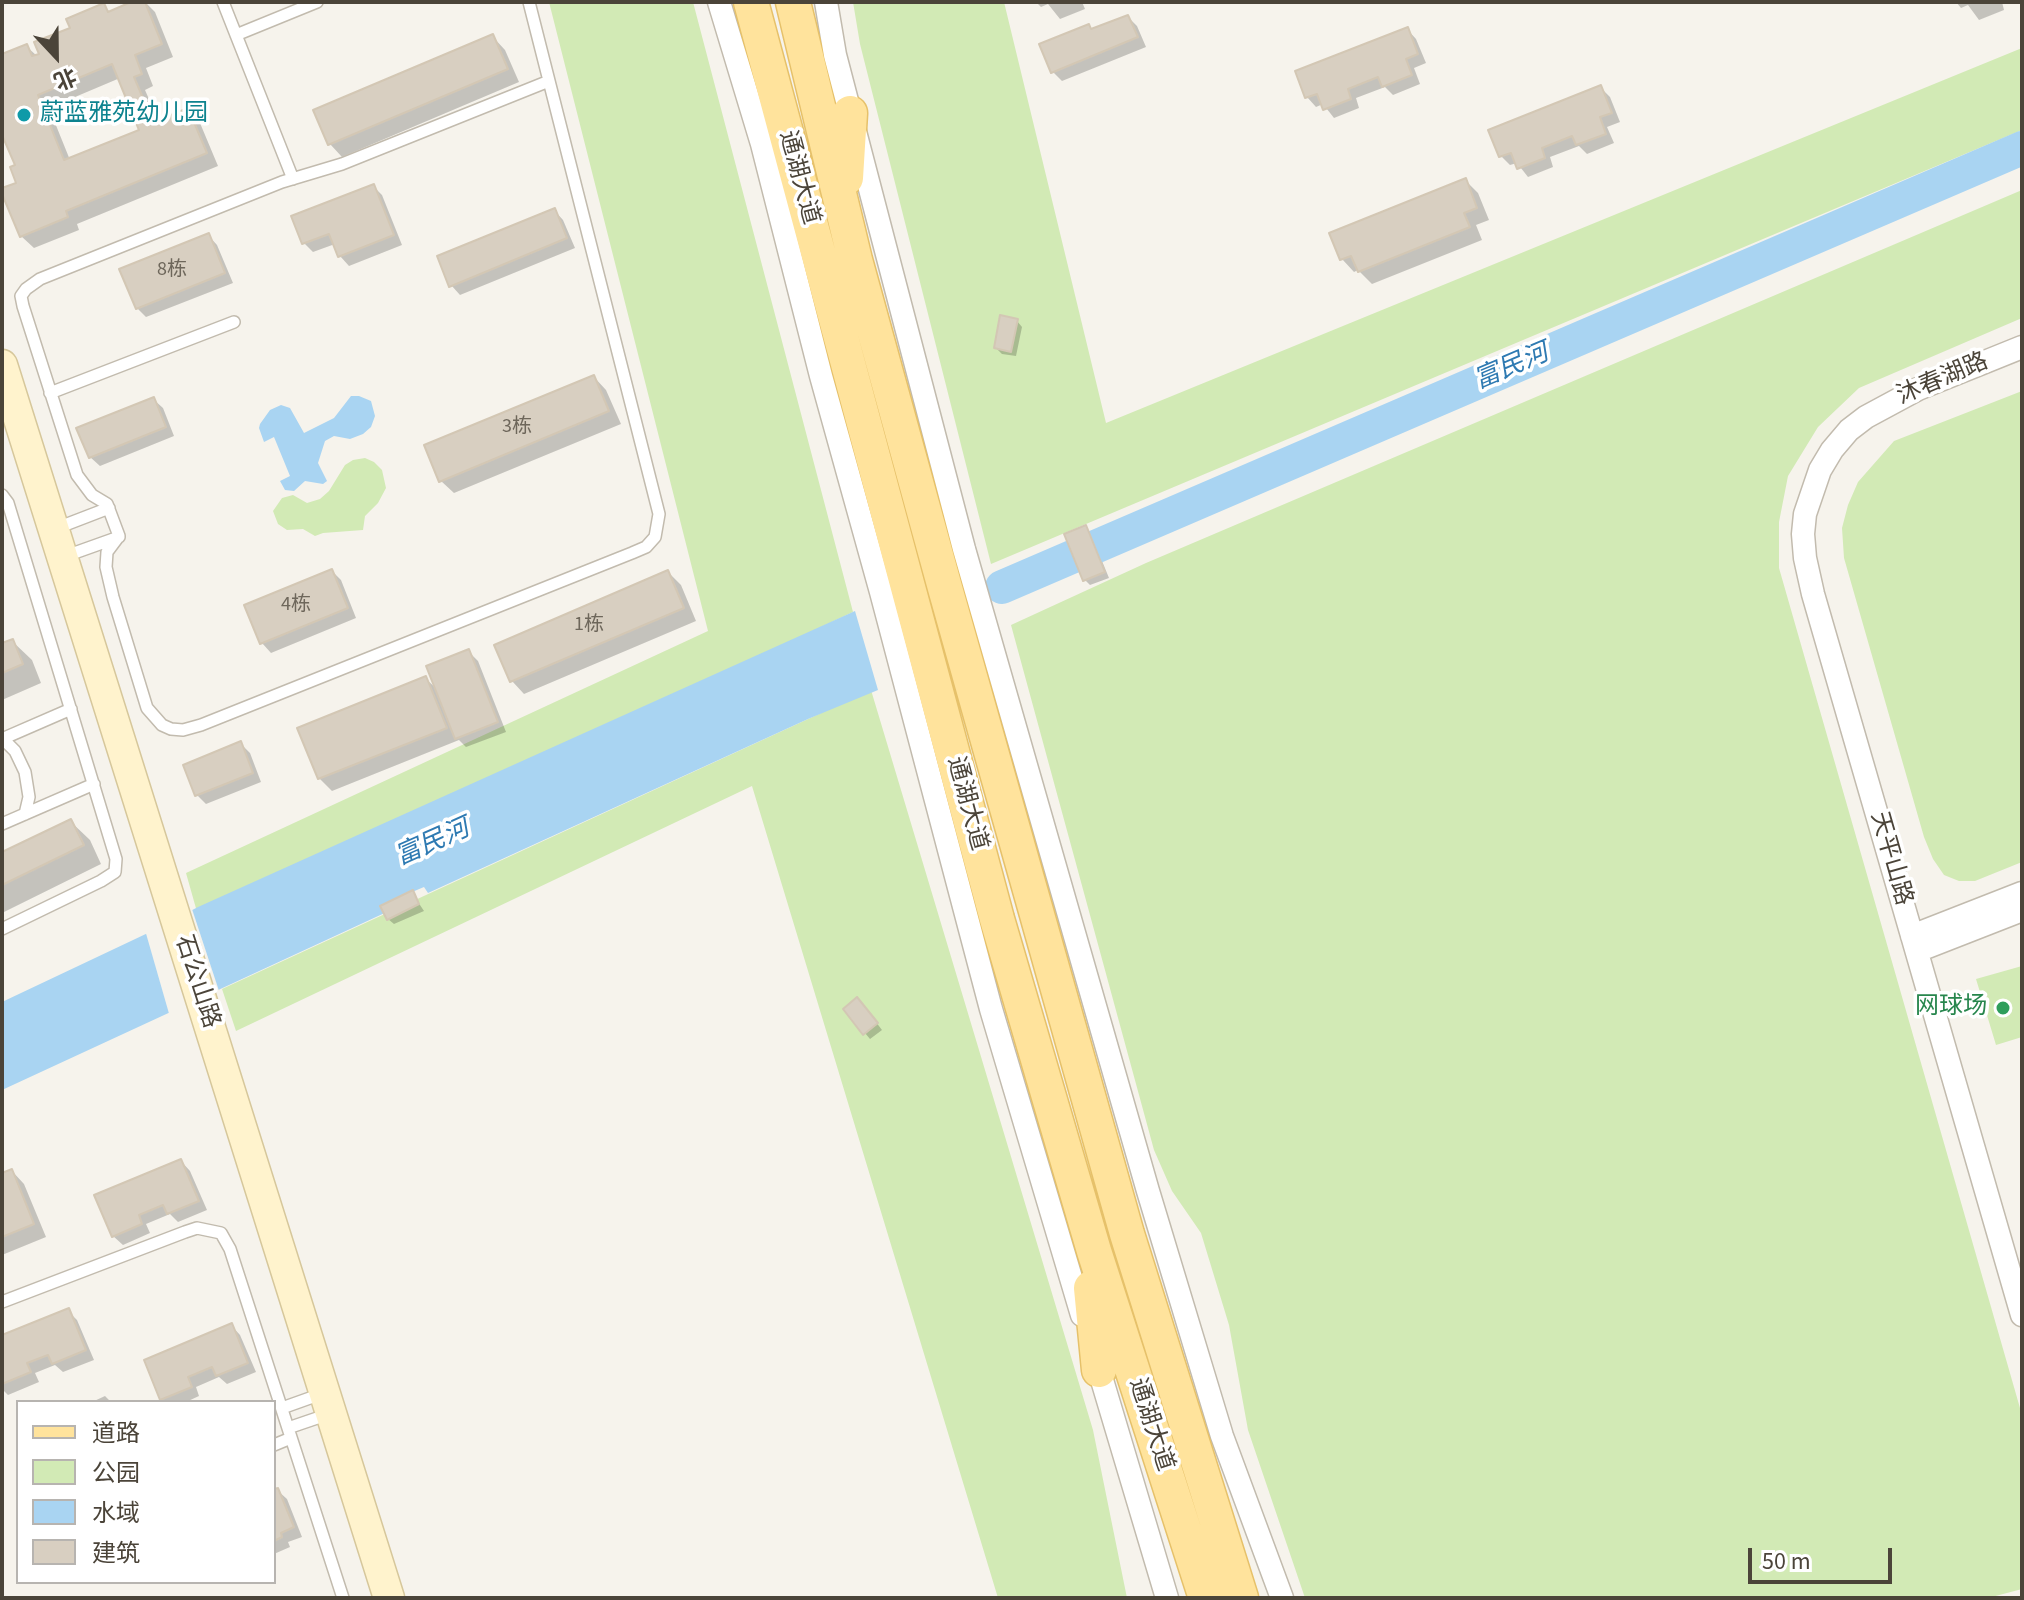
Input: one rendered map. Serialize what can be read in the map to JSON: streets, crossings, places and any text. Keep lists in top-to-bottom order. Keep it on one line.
{"streets":{"main road":["通湖大道"],"street":["沐春湖路","天平山路","石公山路"]},"crossings":[["沐春湖路","天平山路"]],"water":["富民河"],"places":["蔚蓝雅苑幼儿园","网球场"],"house_numbers":["8栋","3栋","4栋","1栋"],"legend":["道路","公园","水域","建筑"],"scale_bar":"50 m","north":"bottom"}
